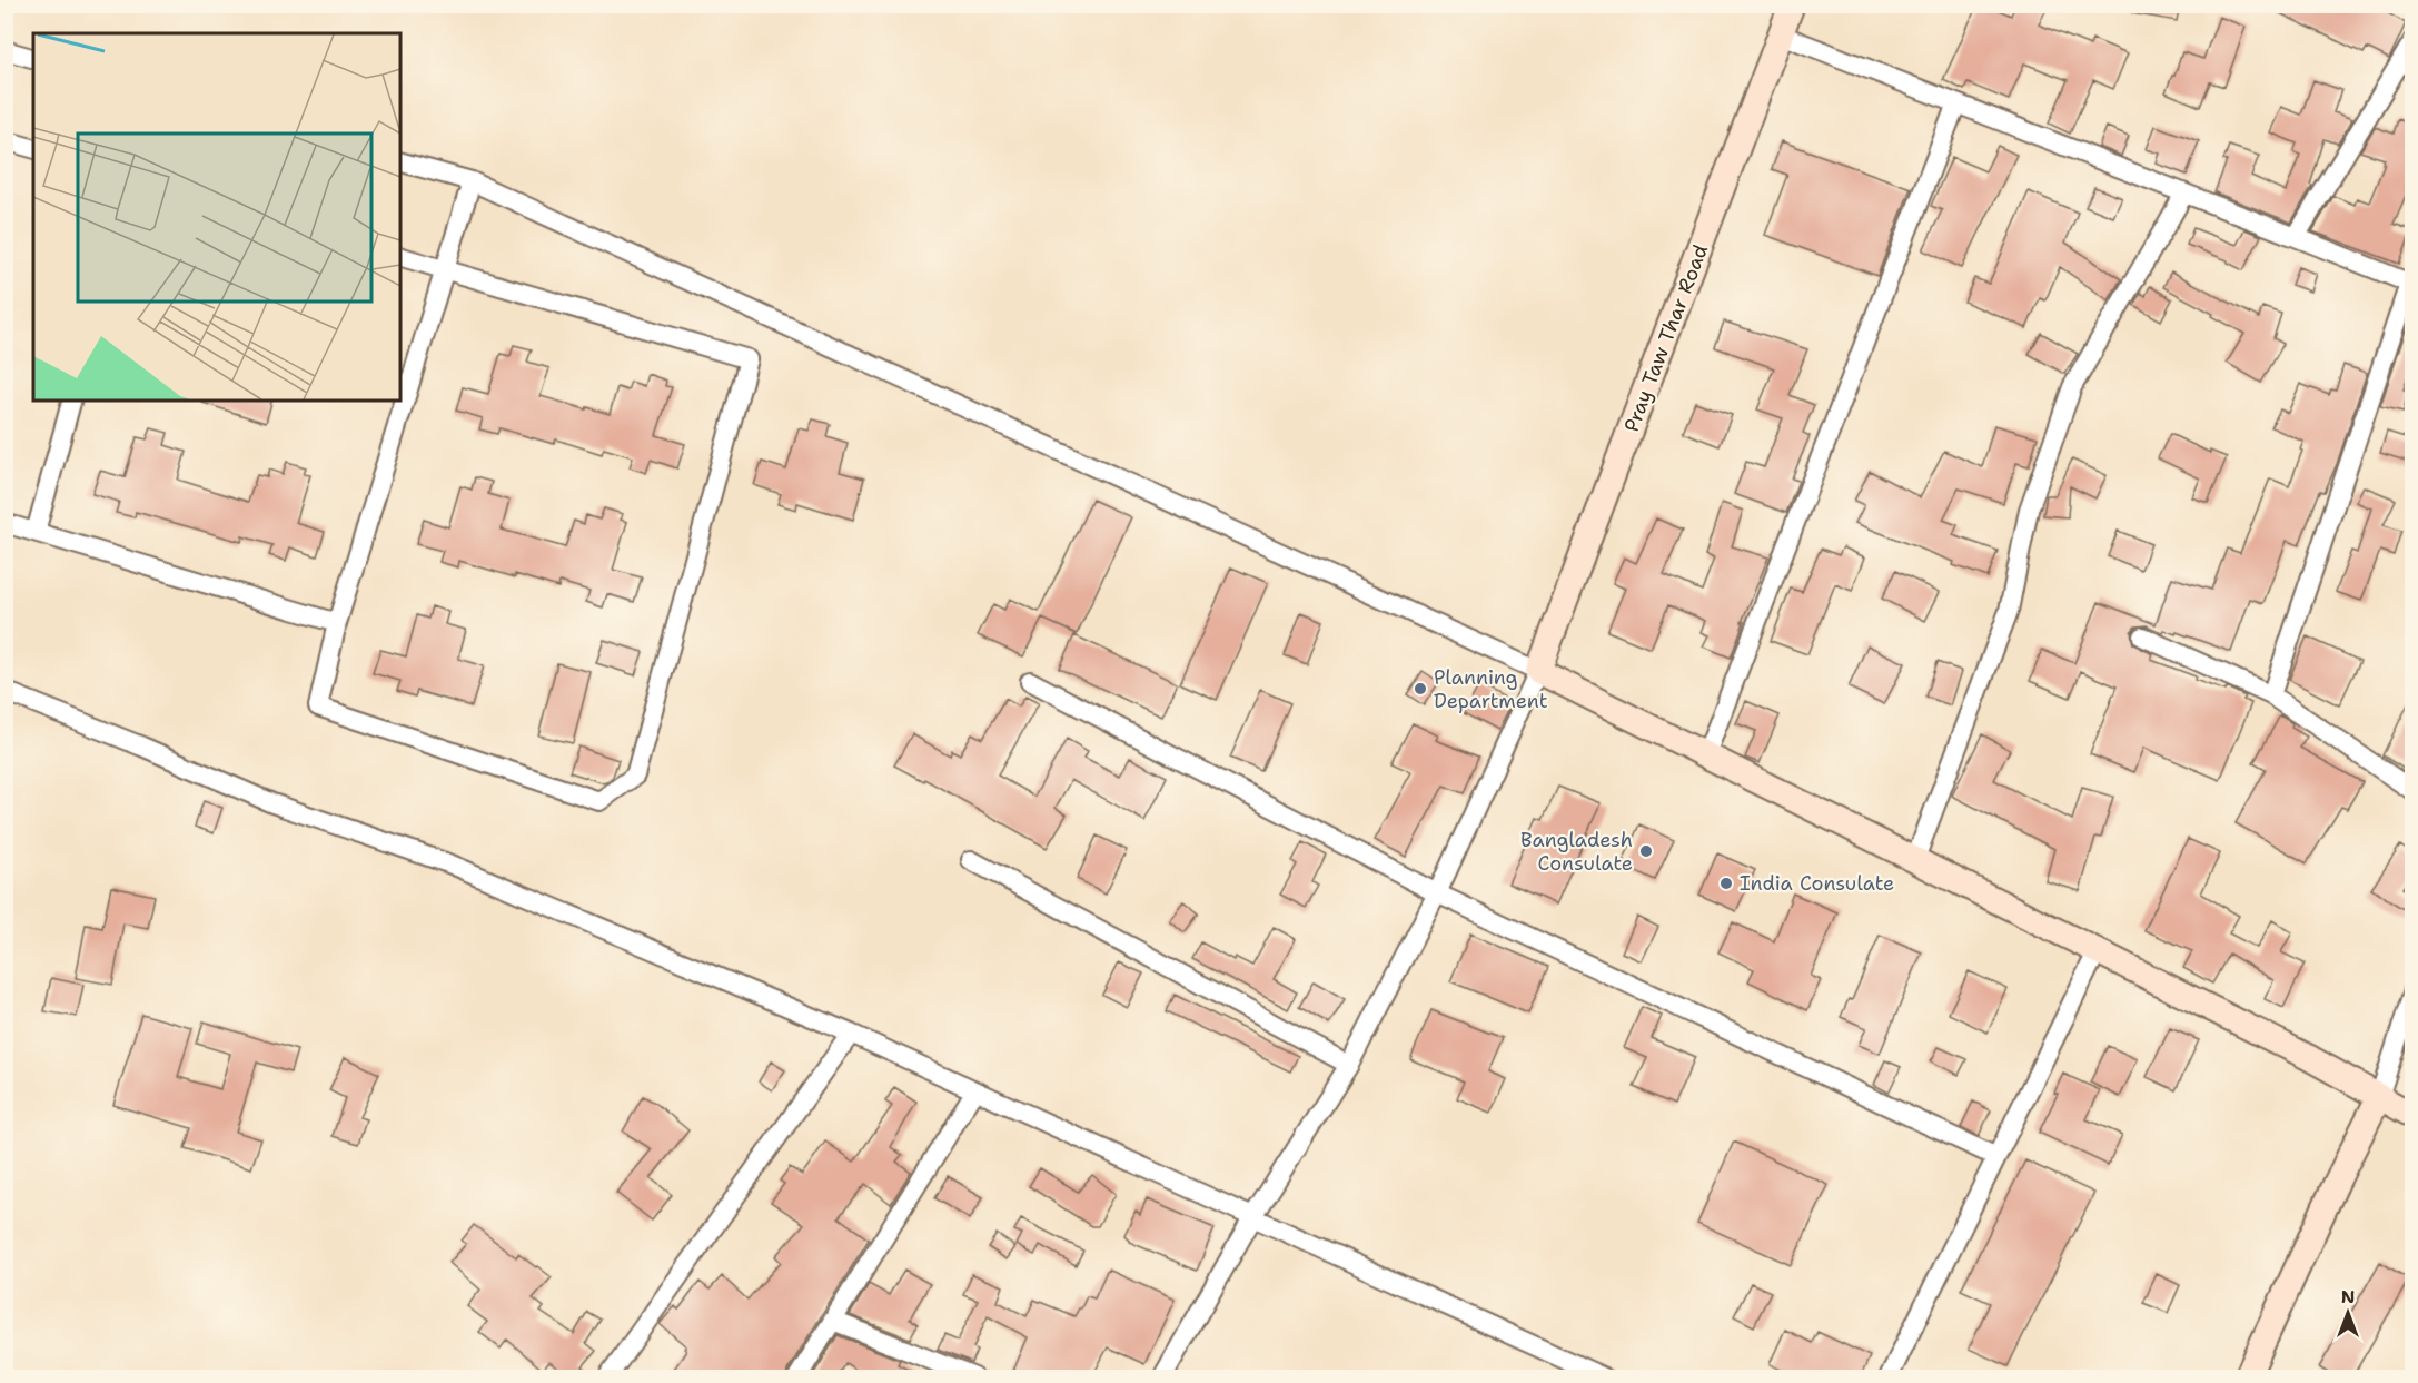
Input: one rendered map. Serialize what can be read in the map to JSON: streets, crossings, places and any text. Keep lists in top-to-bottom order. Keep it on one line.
{"streets":{"street":["Pray Taw Thar Road"]},"places":["Planning Department","Bangladesh Consulate","India Consulate"],"north":"top"}
